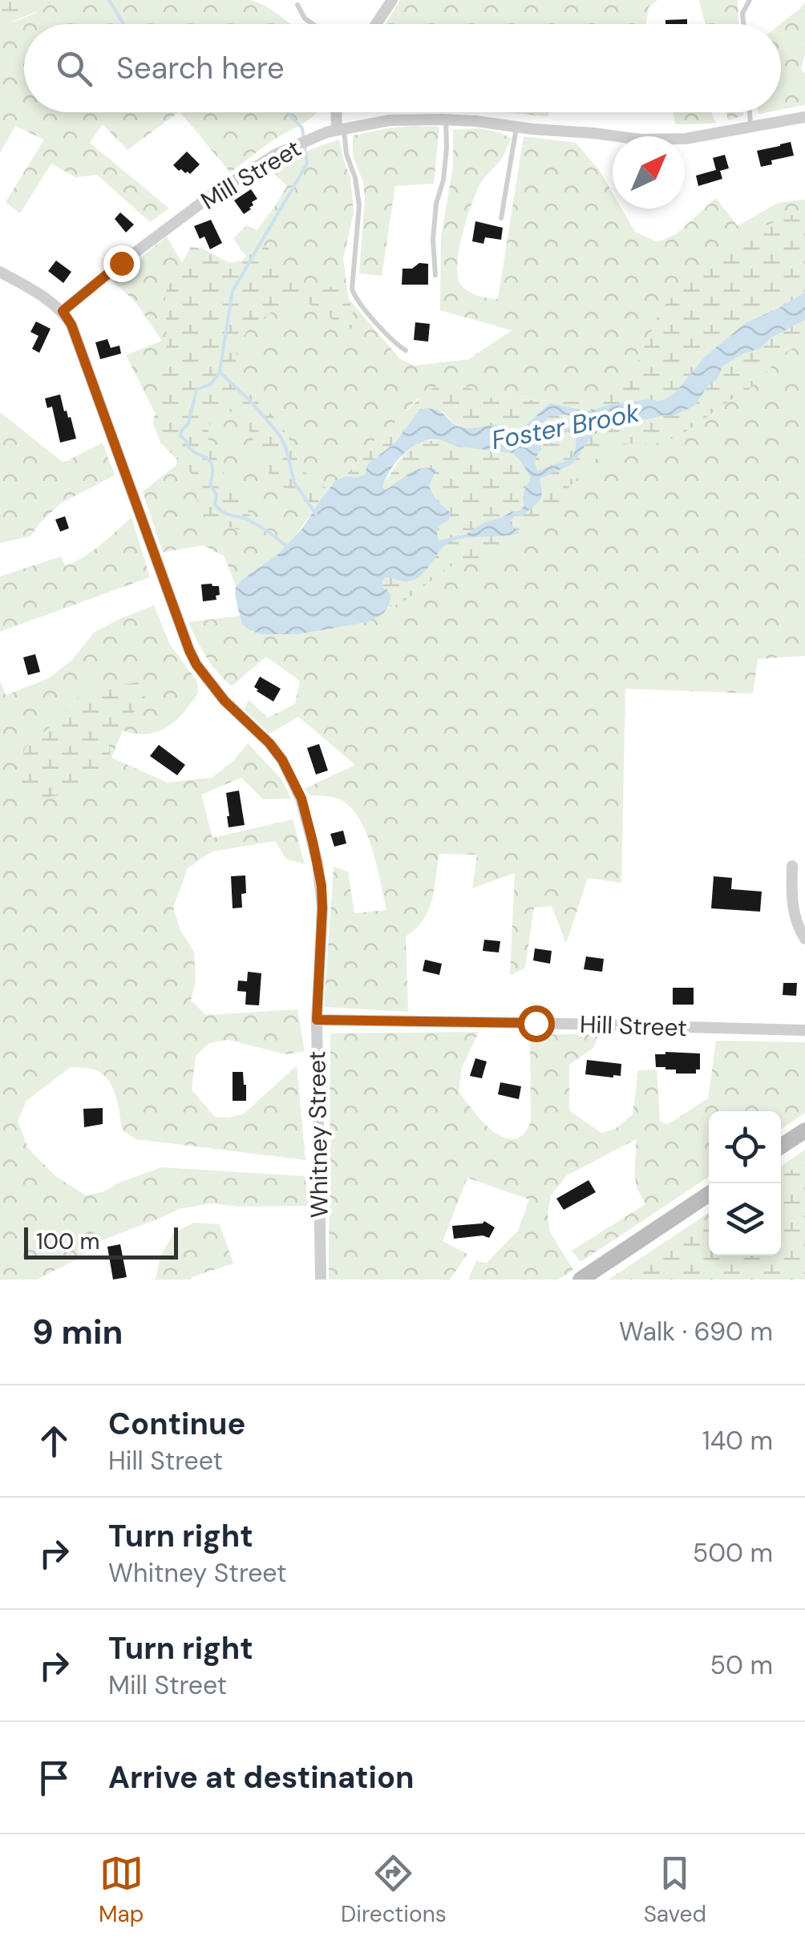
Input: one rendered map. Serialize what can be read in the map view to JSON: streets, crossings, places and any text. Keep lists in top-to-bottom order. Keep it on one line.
{"streets":{"street":["Mill Street","Hill Street","Whitney Street"]},"crossings":[["Mill Street","Whitney Street"],["Hill Street","Whitney Street"]],"water":["Foster Brook"],"scale_bar":"100 m","north":"top right","page":{"search":"Search here","scale":"100 m","heading":["9 min","Walk · 690 m"],"list":[["Continue","Hill Street","140 m"],["Turn right","Whitney Street","500 m"],["Turn right","Mill Street","50 m"],"Arrive at destination"],"nav":["Map","Directions","Saved"]}}
